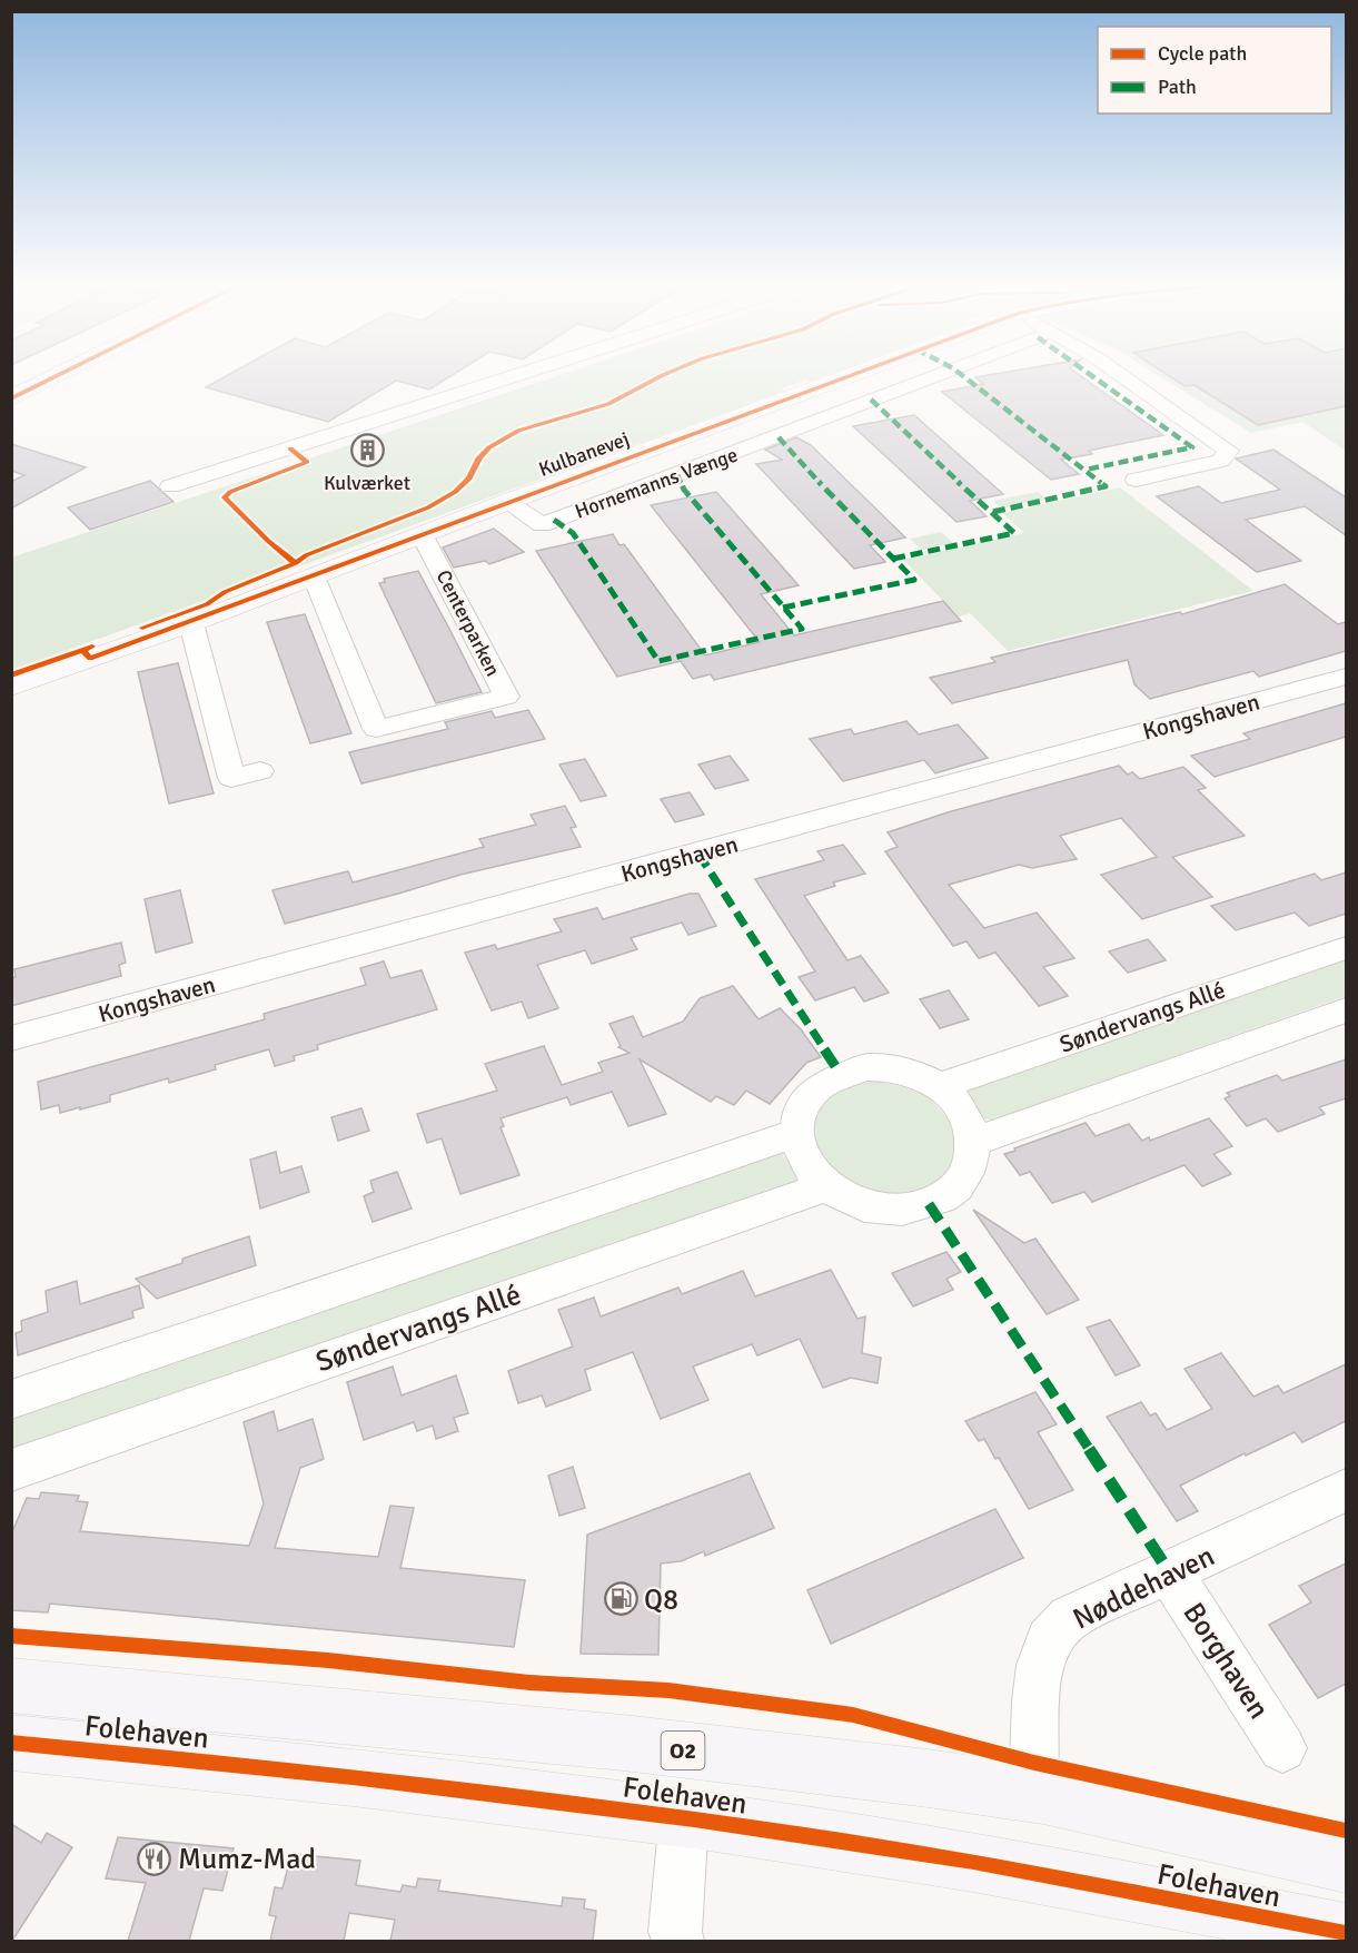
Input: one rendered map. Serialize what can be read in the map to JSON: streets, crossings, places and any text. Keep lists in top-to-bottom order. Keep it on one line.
{"streets":{"main road":["Folehaven","O2"],"street":["Kulbanevej","Hornemanns Vænge","Centerparken","Kongshaven","Søndervangs Allé","Nøddehaven","Borghaven"]},"crossings":[["Kulbanevej","Hornemanns Vænge"],["Kulbanevej","Centerparken"],["Nøddehaven","Borghaven"],["Nøddehaven","Folehaven"]],"places":{"building":["Kulværket"],"fuel station":["Q8"],"restaurant":["Mumz-Mad"]},"legend":["Cycle path","Path"]}
